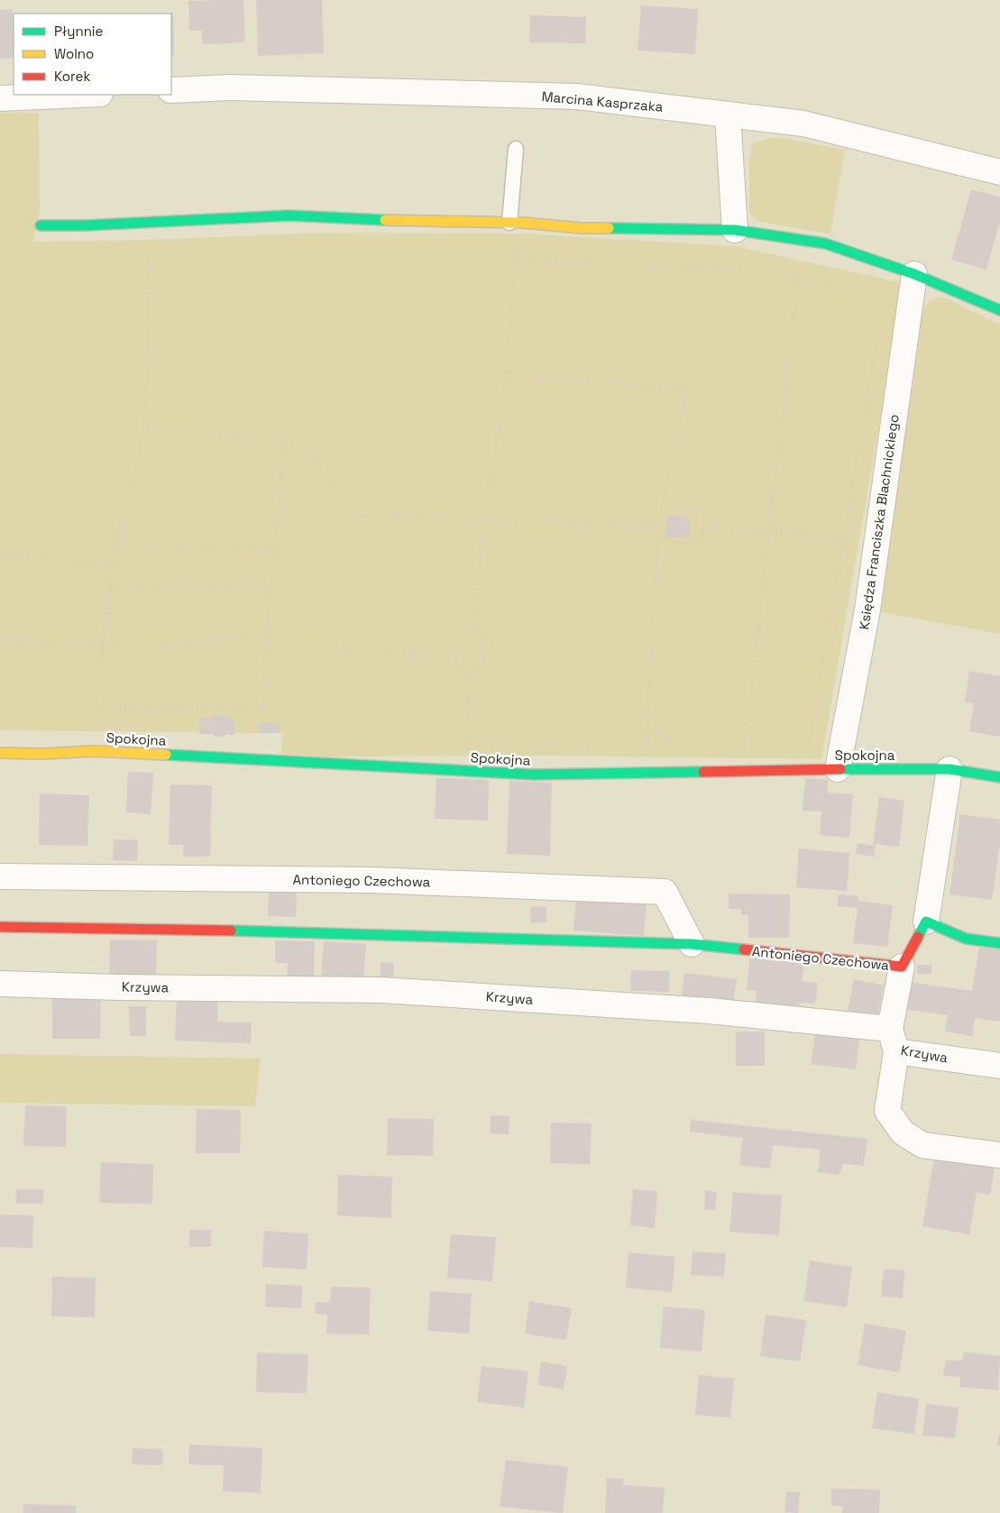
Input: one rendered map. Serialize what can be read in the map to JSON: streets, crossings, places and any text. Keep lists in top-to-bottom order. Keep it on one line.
{"streets":{"street":["Marcina Kasprzaka","Księdza Franciszka Blachnickiego","Spokojna","Antoniego Czechowa","Krzywa"]},"crossings":[["Księdza Franciszka Blachnickiego","Spokojna"]],"legend":["Płynnie","Wolno","Korek"]}
